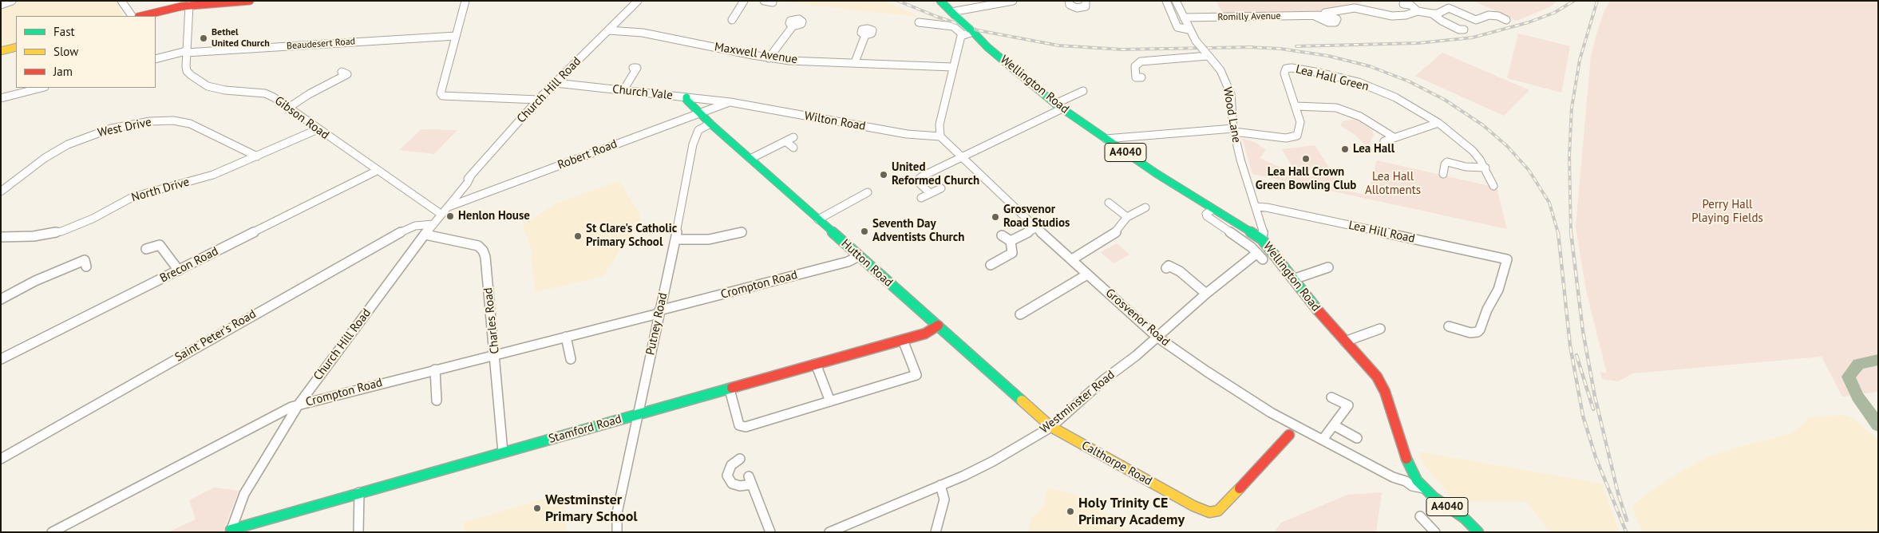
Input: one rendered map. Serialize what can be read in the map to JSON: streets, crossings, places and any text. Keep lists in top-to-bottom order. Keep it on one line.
{"streets":{"street":["Romilly Avenue","Beaudesert Road","Maxwell Avenue","Lea Hall Green","Wellington Road","Church Hill Road","Church Vale","Wood Lane","Gibson Road","Wilton Road","West Drive","A4040","Robert Road","North Drive","Lea Hill Road","Hutton Road","Brecon Road","Crompton Road","Grosvenor Road","Charles Road","Putney Road","Saint Peter's Road","Westminster Road","Stamford Road","Calthorpe Road"]},"crossings":[["Romilly Avenue","Wood Lane"],["Beaudesert Road","Gibson Road"],["Maxwell Avenue","Church Hill Road"],["Lea Hall Green","Wood Lane"],["Wellington Road","Wood Lane"],["Wellington Road","Grosvenor Road"],["Church Hill Road","Church Vale"],["Church Hill Road","Gibson Road"],["Church Hill Road","Robert Road"],["Church Hill Road","Crompton Road"],["Church Hill Road","Charles Road"],["Church Hill Road","Saint Peter's Road"],["Church Hill Road","Stamford Road"],["Church Vale","Wilton Road"],["Church Vale","Robert Road"],["Church Vale","Hutton Road"],["Wood Lane","Lea Hill Road"],["Gibson Road","Robert Road"],["Gibson Road","North Drive"],["Gibson Road","Brecon Road"],["Wilton Road","Robert Road"],["Wilton Road","Grosvenor Road"],["West Drive","North Drive"],["Robert Road","Hutton Road"],["Hutton Road","Crompton Road"],["Hutton Road","Putney Road"],["Hutton Road","Westminster Road"],["Hutton Road","Stamford Road"],["Hutton Road","Calthorpe Road"],["Crompton Road","Charles Road"],["Crompton Road","Putney Road"],["Grosvenor Road","Westminster Road"],["Charles Road","Stamford Road"],["Putney Road","Stamford Road"],["Westminster Road","Calthorpe Road"]],"parks":["Lea Hall Allotments","Perry Hall Playing Fields"],"places":["Bethel United Church","Lea Hall","Lea Hall Crown Green Bowling Club","United Reformed Church","Henlon House","Grosvenor Road Studios","Seventh Day Adventists Church","St Clare's Catholic Primary School","Westminster Primary School","Holy Trinity CE Primary Academy"],"legend":["Fast","Slow","Jam"]}
